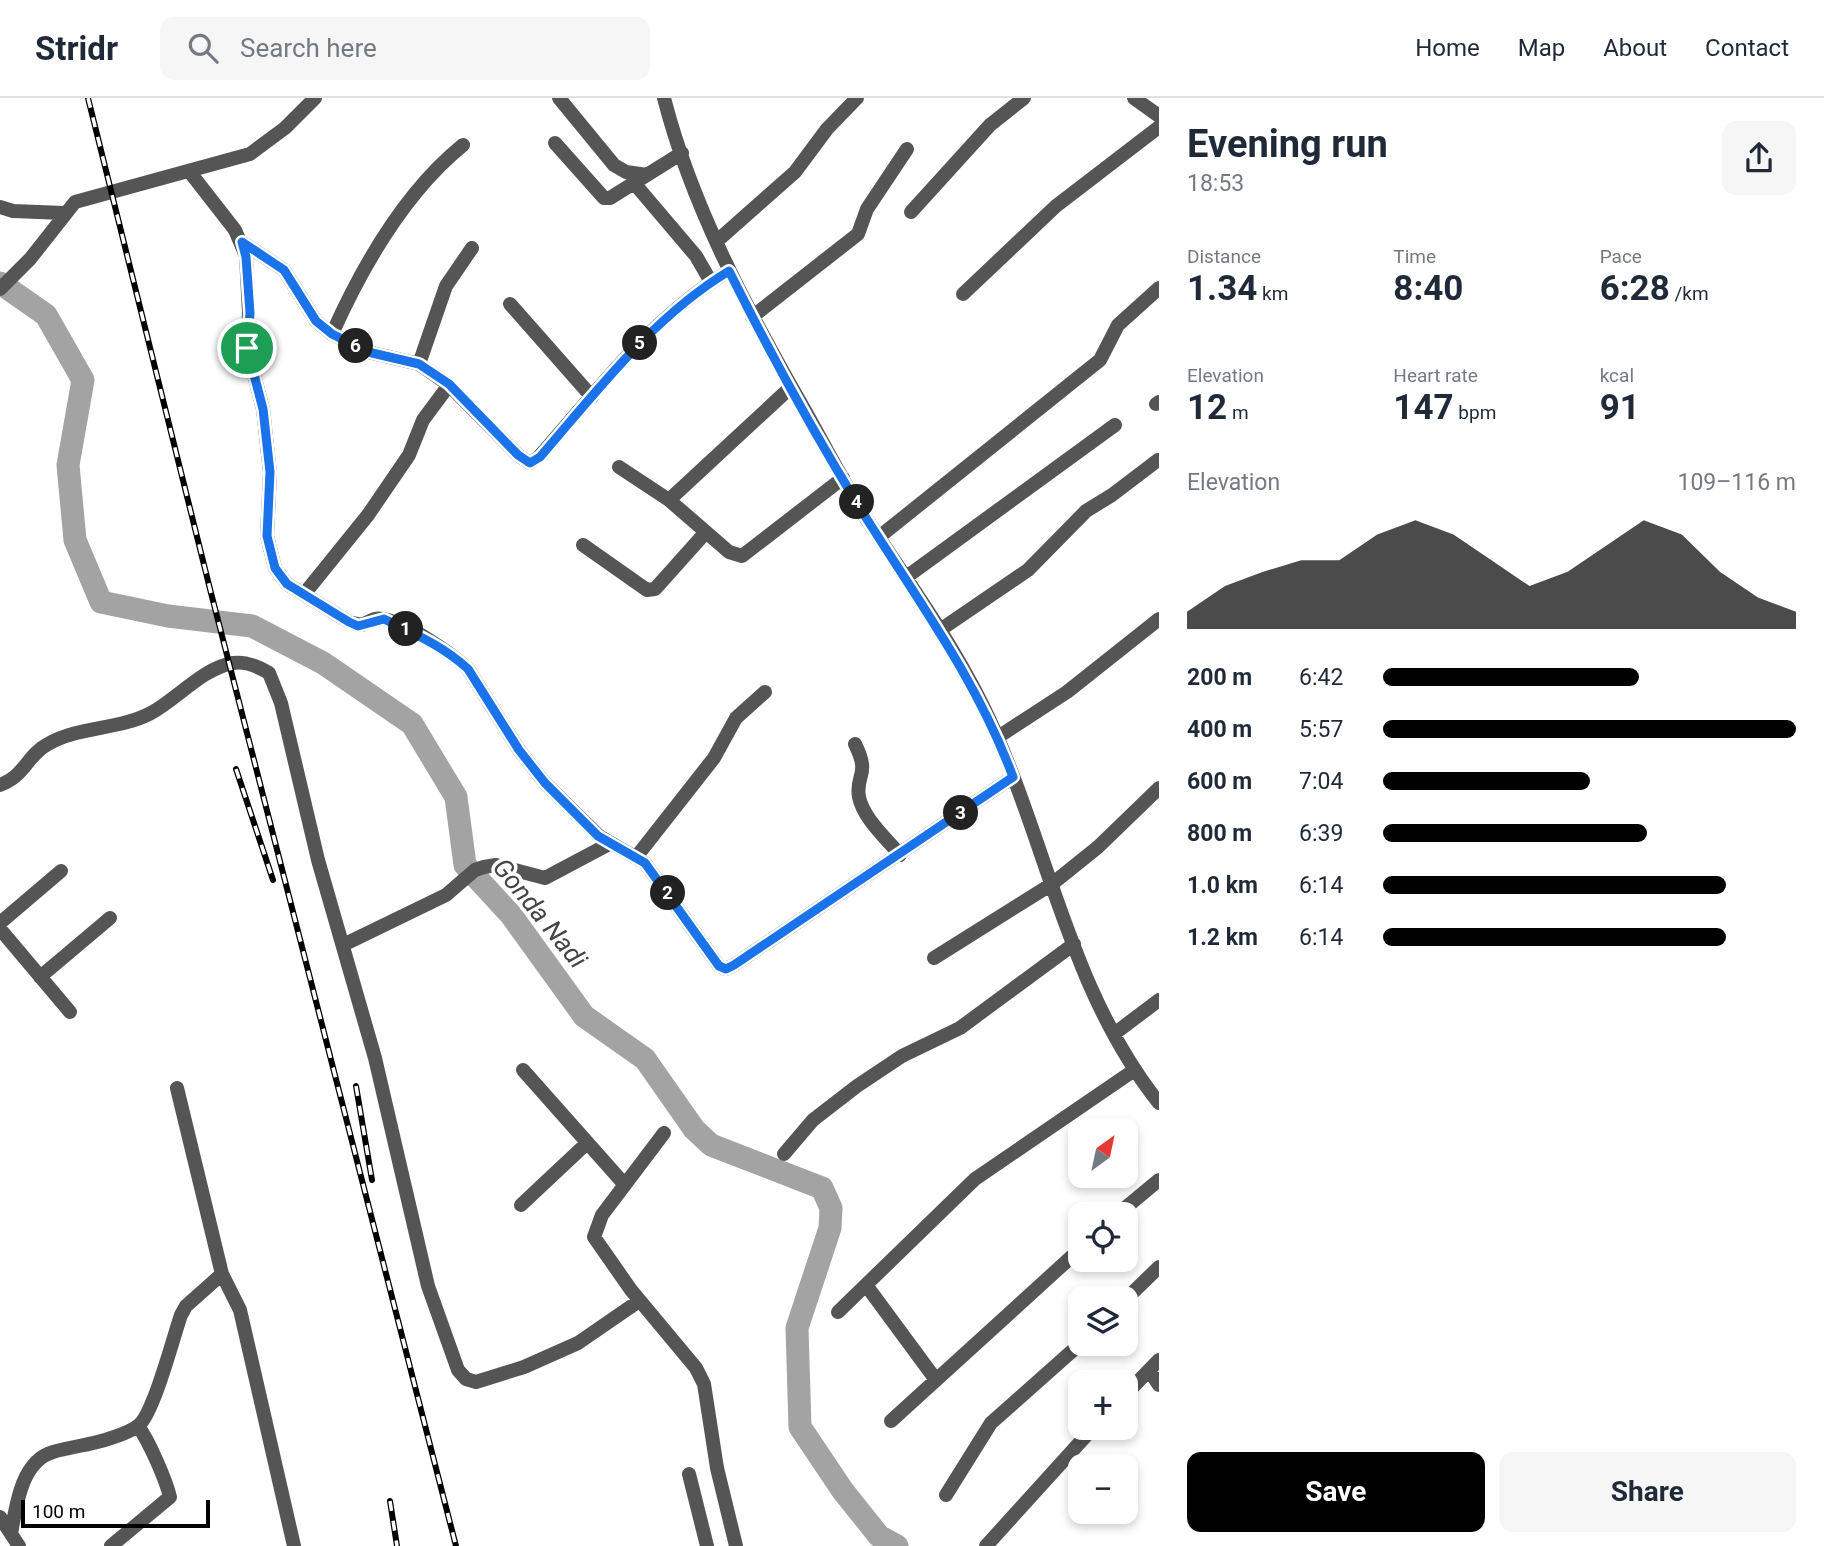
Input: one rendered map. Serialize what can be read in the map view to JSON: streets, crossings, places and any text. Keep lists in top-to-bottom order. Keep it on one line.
{"water":["Gonda Nadi"],"scale_bar":"100 m","north":"top right","page":{"header":"Stridr","search":"Search here","nav":["Home","Map","About","Contact"],"heading":["Evening run","18:53"],"stats":[["Distance","1.34 km"],["Time","8:40"],["Pace","6:28 /km"],["Elevation","12 m"],["Heart rate","147 bpm"],["kcal","91"]],"pins":["5","6","4","1","3","2"],"chart":["Elevation","109–116 m"],"list":[{"name":"200 m","note":"6:42"},{"name":"400 m","note":"5:57"},{"name":"600 m","note":"7:04"},{"name":"800 m","note":"6:39"},{"name":"1.0 km","note":"6:14"},{"name":"1.2 km","note":"6:14"}],"map_buttons":["+","−"],"buttons":["Save","Share"],"scale":"100 m"}}
